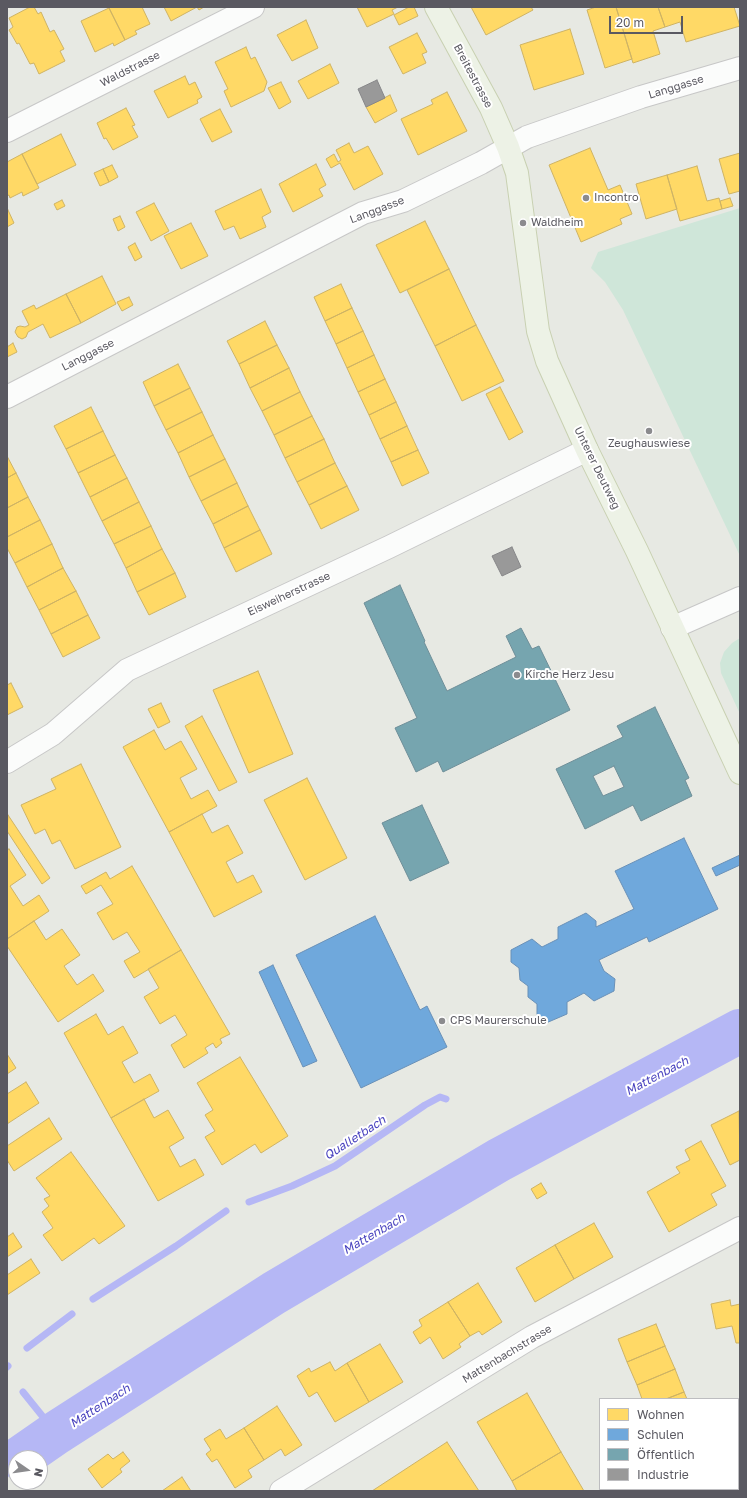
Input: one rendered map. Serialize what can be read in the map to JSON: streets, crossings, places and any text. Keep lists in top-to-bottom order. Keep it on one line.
{"streets":{"main road":["Breitestrasse","Unterer Deutweg"],"street":["Waldstrasse","Langgasse","Eisweiherstrasse","Mattenbachstrasse"]},"crossings":[["Breitestrasse","Langgasse"],["Breitestrasse","Unterer Deutweg"],["Langgasse","Unterer Deutweg"],["Unterer Deutweg","Eisweiherstrasse"]],"water":["Mattenbach","Qualletbach"],"places":["Incontro","Waldheim","Zeughauswiese","Kirche Herz Jesu","CPS Maurerschule"],"legend":["Wohnen","Schulen","Öffentlich","Industrie"],"scale_bar":"20 m","north":"right"}
